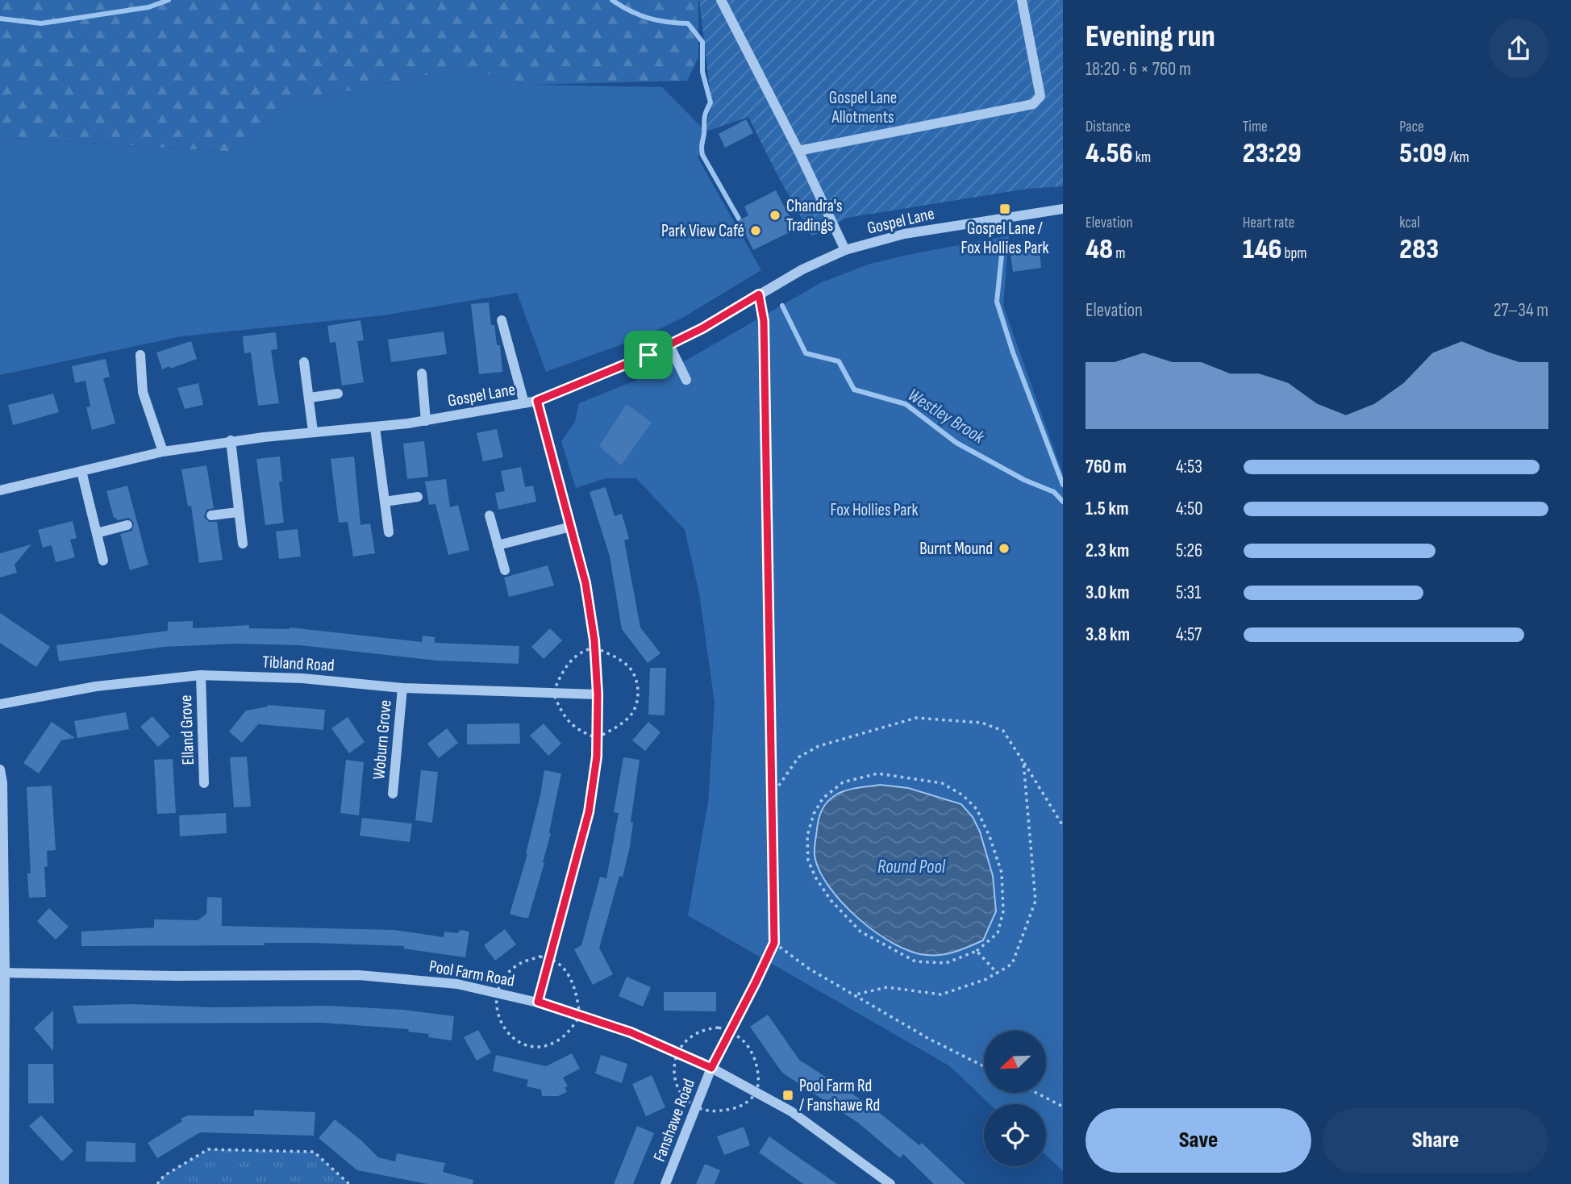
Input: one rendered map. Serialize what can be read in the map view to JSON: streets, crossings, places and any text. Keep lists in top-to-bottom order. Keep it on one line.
{"streets":{"street":["Gospel Lane","Tibland Road","Elland Grove","Woburn Grove","Pool Farm Road","Fanshawe Road"]},"crossings":[["Tibland Road","Elland Grove"],["Tibland Road","Woburn Grove"],["Pool Farm Road","Fanshawe Road"]],"water":["Westley Brook","Round Pool"],"parks":["Gospel Lane Allotments","Fox Hollies Park"],"places":{"transit":["Gospel Lane / Fox Hollies Park","Pool Farm Rd / Fanshawe Rd"],"other":["Chandra's Tradings","Park View Café","Burnt Mound"]},"north":"bottom left","page":{"heading":["Evening run","18:20 · 6 × 760 m"],"stats":[["Distance","4.56 km"],["Time","23:29"],["Pace","5:09 /km"],["Elevation","48 m"],["Heart rate","146 bpm"],["kcal","283"]],"chart":["Elevation","27–34 m"],"list":[{"name":"760 m","note":"4:53"},{"name":"1.5 km","note":"4:50"},{"name":"2.3 km","note":"5:26"},{"name":"3.0 km","note":"5:31"},{"name":"3.8 km","note":"4:57"}],"buttons":["Save","Share"]}}
